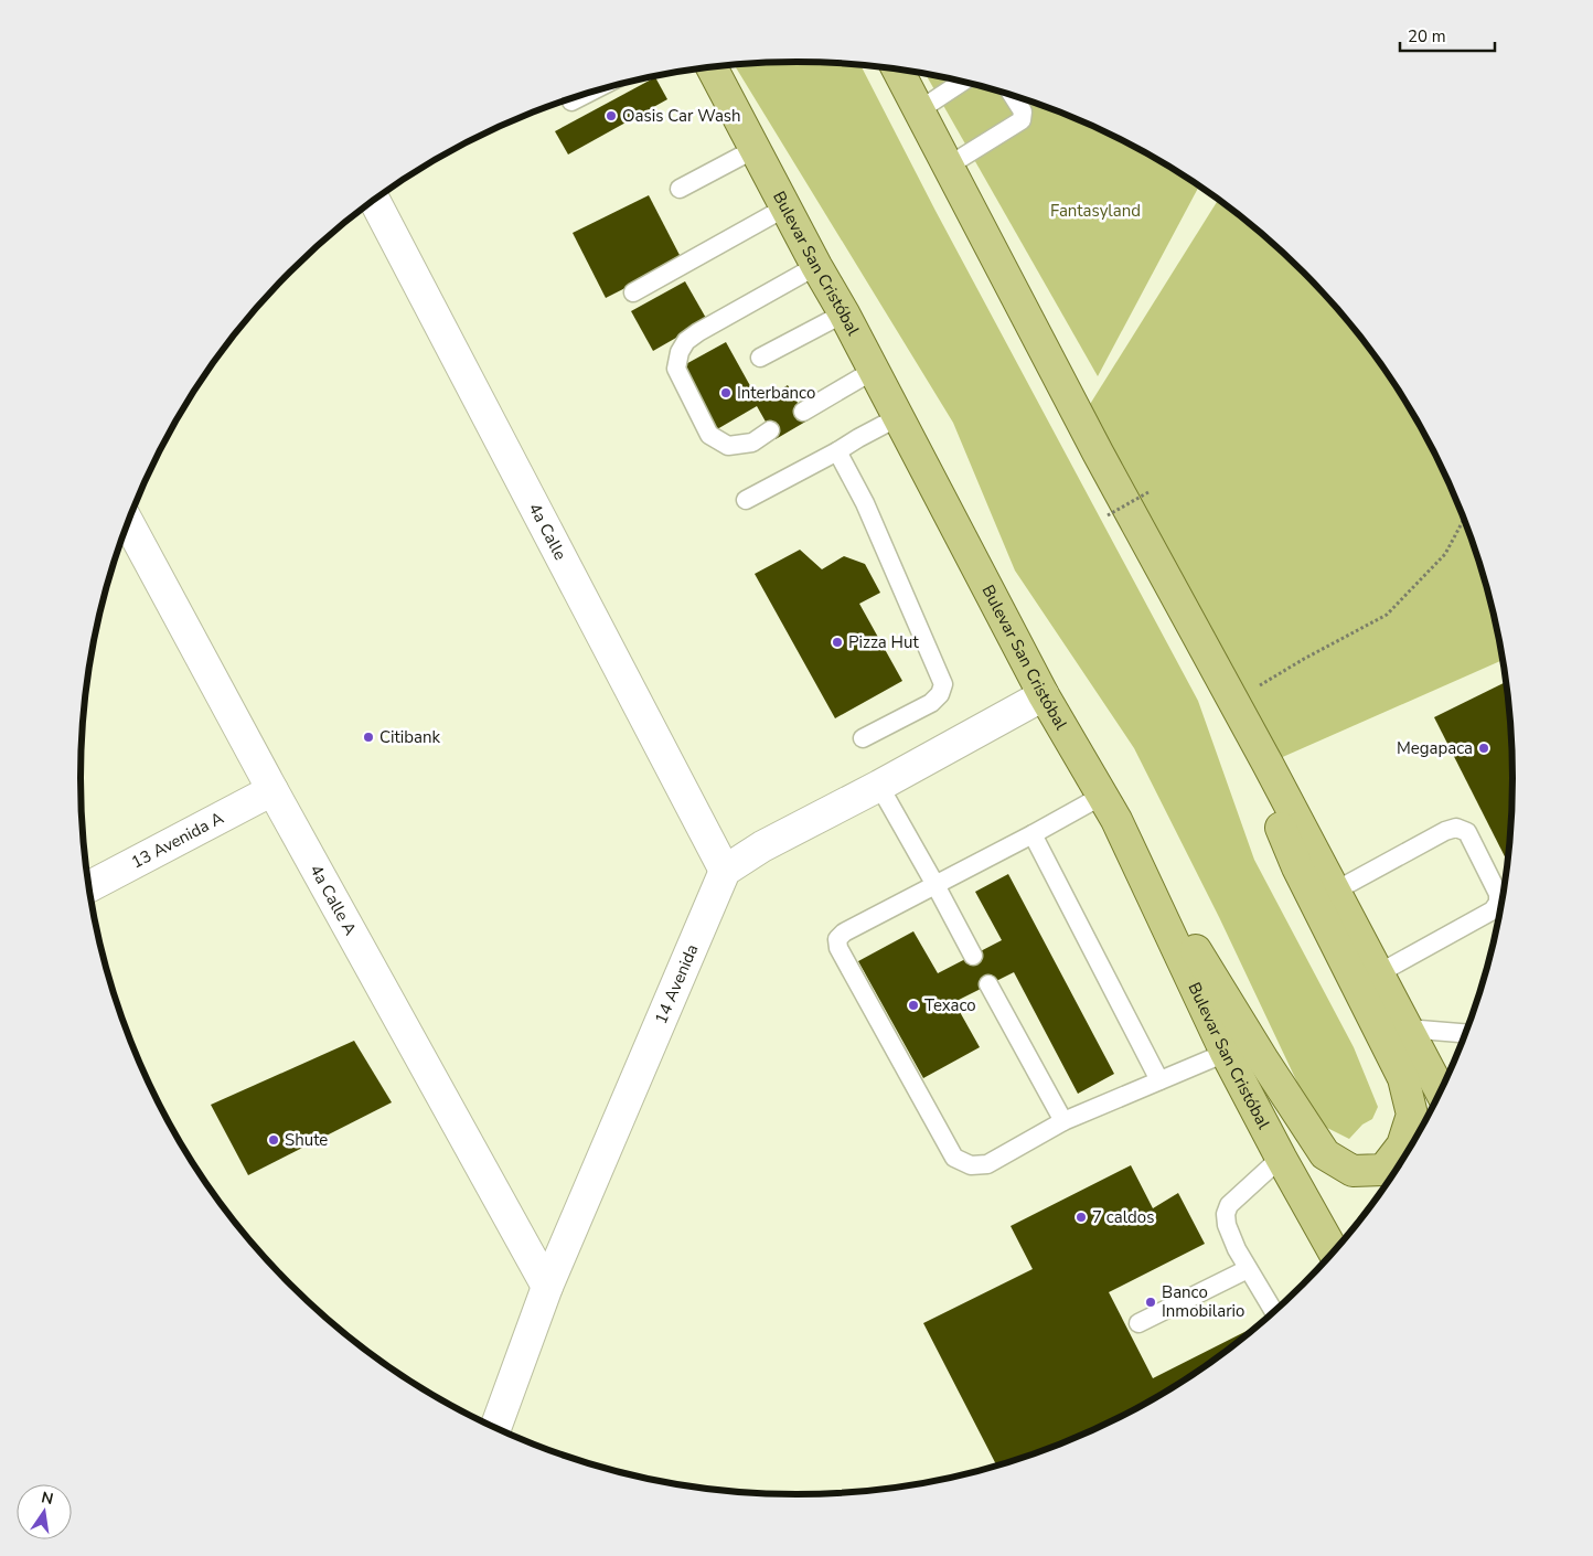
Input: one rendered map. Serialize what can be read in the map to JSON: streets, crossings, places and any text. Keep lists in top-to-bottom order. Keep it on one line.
{"streets":{"main road":["Bulevar San Cristóbal"],"street":["4a Calle","13 Avenida A","4a Calle A","14 Avenida"]},"crossings":[["4a Calle","14 Avenida"],["13 Avenida A","4a Calle A"],["4a Calle A","14 Avenida"]],"parks":["Fantasyland"],"places":["Oasis Car Wash","Interbanco","Pizza Hut","Citibank","Megapaca","Texaco","Shute","7 caldos","Banco Inmobilario"],"scale_bar":"20 m","north":"top"}
